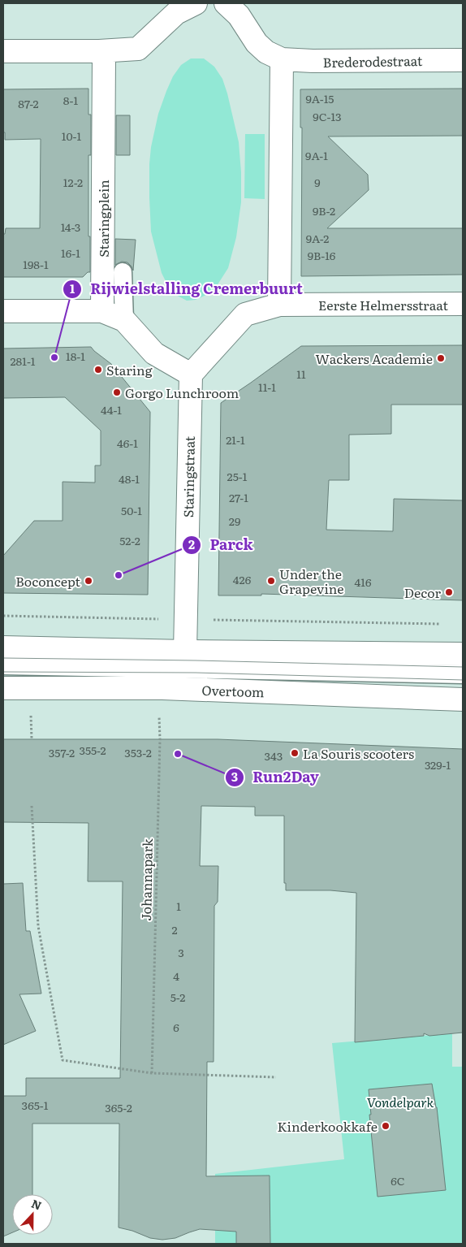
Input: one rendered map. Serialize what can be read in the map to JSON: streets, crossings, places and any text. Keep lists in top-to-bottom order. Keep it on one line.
{"streets":{"street":["Brederodestraat","Staringplein","Eerste Helmersstraat","Staringstraat","Overtoom"],"path":["Johannapark"]},"crossings":[["Overtoom","Johannapark"]],"parks":["Vondelpark"],"places":["Rijwielstalling Cremerbuurt","Wackers Academie","Staring","Gorgo Lunchroom","Parck","Boconcept","Under the Grapevine","Decor","La Souris scooters","Run2Day","Kinderkookkafe"],"house_numbers":["9A-15","8-1","87-2","9C-13","10-1","9A-1","12-2","9","9B-2","14-3","9A-2","16-1","9B-16","198-1","18-1","281-1","11","11-1","44-1","21-1","46-1","25-1","48-1","27-1","50-1","29","52-2","426","416","355-2","357-2","353-2","343","329-1","1","2","3","4","5-2","6","365-1","365-2","6C"],"north":"top"}
